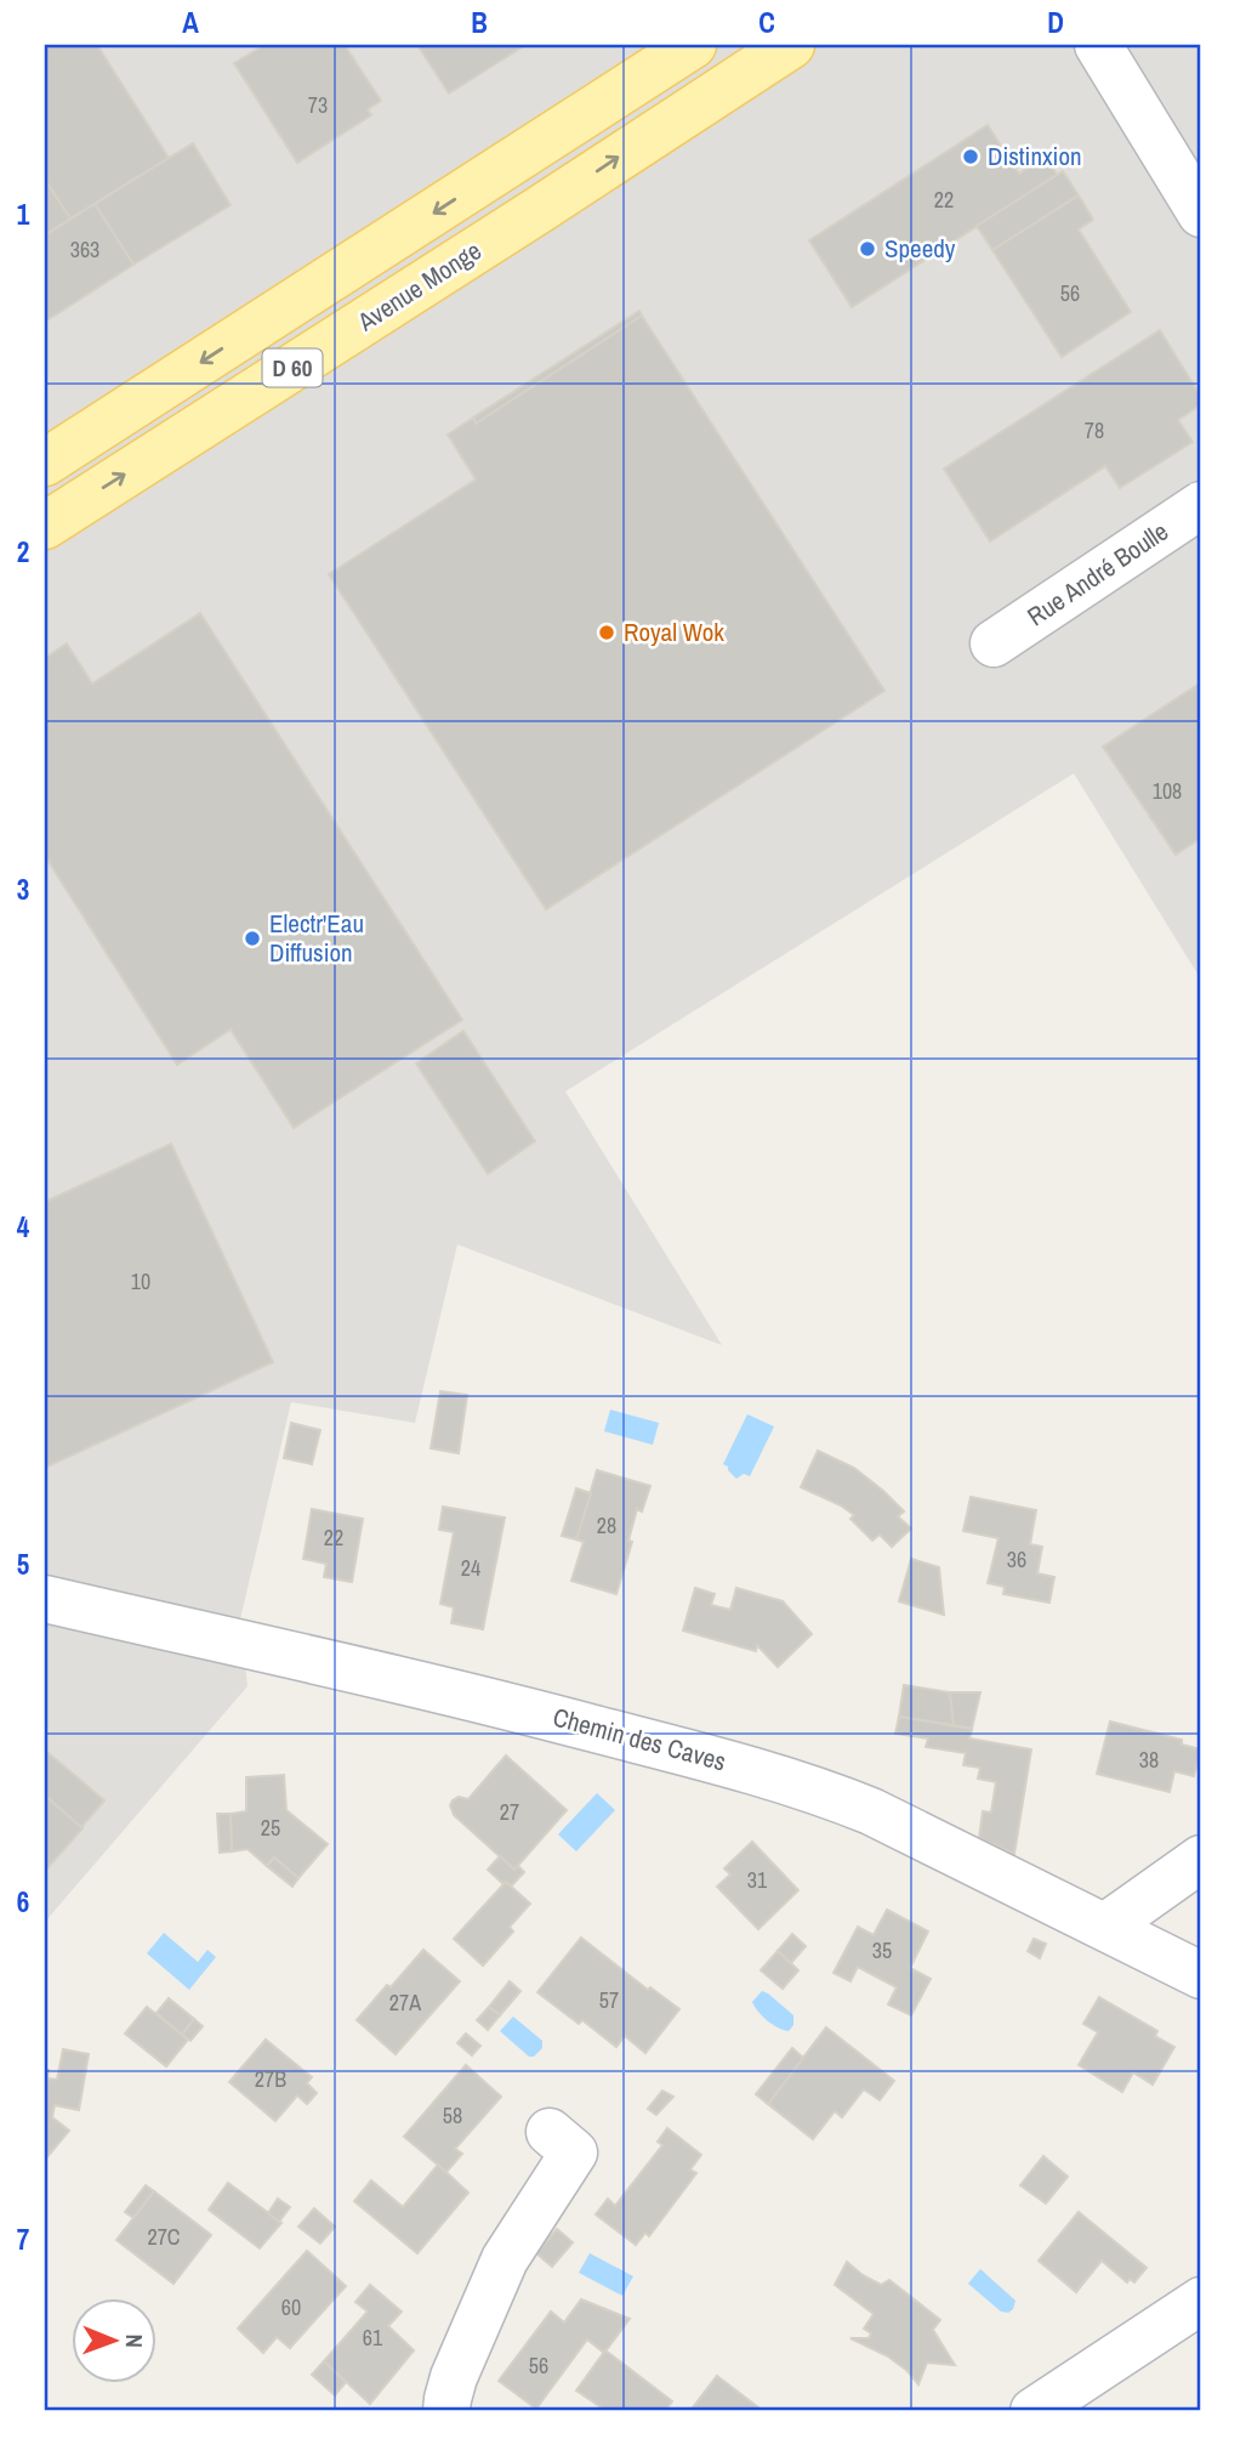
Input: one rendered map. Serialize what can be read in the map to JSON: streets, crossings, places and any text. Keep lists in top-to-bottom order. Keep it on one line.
{"streets":{"main road":["Avenue Monge","D 60"],"street":["Rue André Boulle","Chemin des Caves"]},"places":["Distinxion","Speedy","Royal Wok","Electr'Eau Diffusion"],"house_numbers":["73","22","363","56","78","108","10","28","22","36","24","38","27","25","31","35","57","27A","27B","58","27C","60","61","56"],"north":"right","grid":{"columns":["A","B","C","D"],"rows":["1","2","3","4","5","6","7"]}}
